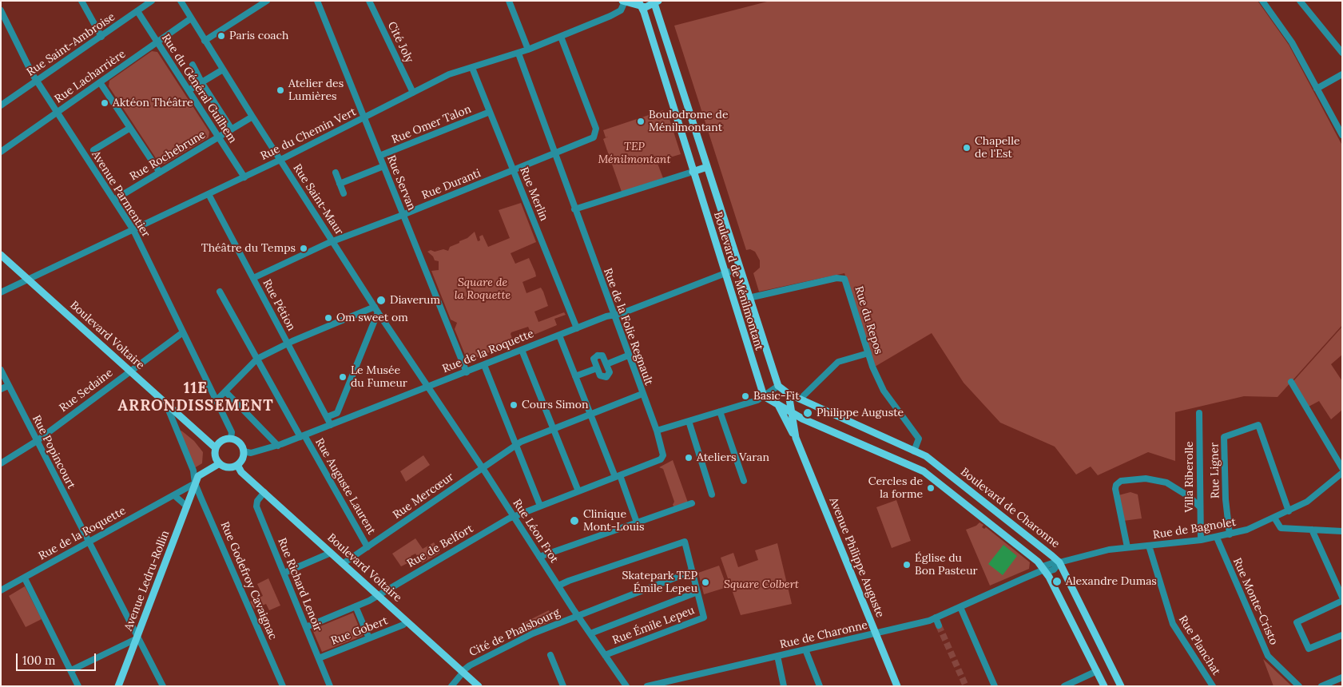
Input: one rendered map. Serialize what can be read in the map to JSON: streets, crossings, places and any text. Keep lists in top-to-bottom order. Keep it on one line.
{"streets":{"main road":["Boulevard de Ménilmontant","Boulevard Voltaire","Rue de la Roquette","Boulevard de Charonne","Avenue Philippe Auguste","Avenue Ledru-Rollin"],"street":["Cité Joly","Rue Saint-Ambroise","Rue Lacharrière","Rue du Général Guilhem","Rue Omer Talon","Rue du Chemin Vert","Rue Rochebrune","Rue Servan","Rue Duranti","Avenue Parmentier","Rue Merlin","Rue Saint-Maur","Rue Pétion","Rue du Repos","Rue de la Folie Regnault","Rue Sedaine","Rue Popincourt","Rue Ligner","Villa Riberolle","Rue Auguste Laurent","Rue Mercœur","Rue de Bagnolet","Rue Léon Frot","Rue de Belfort","Rue Godefroy Cavaignac","Rue Richard Lenoir","Rue Monte-Cristo","Rue Émile Lepeu","Rue Gobert","Cité de Phalsbourg","Rue de Charonne","Rue Planchat"]},"crossings":[["Cité Joly","Rue du Chemin Vert"],["Rue Saint-Ambroise","Rue du Général Guilhem"],["Rue Saint-Ambroise","Avenue Parmentier"],["Rue Lacharrière","Rue du Général Guilhem"],["Rue Lacharrière","Avenue Parmentier"],["Rue Lacharrière","Rue Saint-Maur"],["Rue du Général Guilhem","Rue du Chemin Vert"],["Rue du Général Guilhem","Rue Rochebrune"],["Rue Omer Talon","Rue Servan"],["Rue Omer Talon","Rue Merlin"],["Rue du Chemin Vert","Rue Servan"],["Rue du Chemin Vert","Rue Duranti"],["Rue du Chemin Vert","Avenue Parmentier"],["Rue du Chemin Vert","Rue Merlin"],["Rue du Chemin Vert","Rue Saint-Maur"],["Rue du Chemin Vert","Rue Pétion"],["Rue du Chemin Vert","Rue de la Folie Regnault"],["Rue du Chemin Vert","Boulevard Voltaire"],["Rue Rochebrune","Avenue Parmentier"],["Rue Rochebrune","Rue Saint-Maur"],["Rue Servan","Rue Duranti"],["Rue Servan","Rue de la Roquette"],["Rue Duranti","Rue Merlin"],["Rue Duranti","Rue Saint-Maur"],["Rue Duranti","Rue Pétion"],["Rue Duranti","Rue de la Folie Regnault"],["Avenue Parmentier","Boulevard Voltaire"],["Avenue Parmentier","Rue de la Roquette"],["Avenue Parmentier","Rue Sedaine"],["Rue Merlin","Rue de la Roquette"],["Rue Saint-Maur","Rue de la Roquette"],["Rue Saint-Maur","Rue Léon Frot"],["Boulevard de Ménilmontant","Rue du Repos"],["Boulevard de Ménilmontant","Rue de la Roquette"],["Boulevard de Ménilmontant","Boulevard de Charonne"],["Rue Pétion","Rue de la Roquette"],["Rue du Repos","Boulevard de Charonne"],["Rue de la Folie Regnault","Rue de la Roquette"],["Rue de la Folie Regnault","Rue Mercœur"],["Rue de la Folie Regnault","Rue Léon Frot"],["Rue de la Folie Regnault","Rue de Belfort"],["Boulevard Voltaire","Rue de la Roquette"],["Boulevard Voltaire","Rue Sedaine"],["Boulevard Voltaire","Rue Mercœur"],["Boulevard Voltaire","Rue de Belfort"],["Boulevard Voltaire","Rue Godefroy Cavaignac"],["Boulevard Voltaire","Rue Richard Lenoir"],["Boulevard Voltaire","Rue Gobert"],["Boulevard Voltaire","Cité de Phalsbourg"],["Rue de la Roquette","Rue Popincourt"],["Rue de la Roquette","Rue Auguste Laurent"],["Rue de la Roquette","Rue Léon Frot"],["Rue de la Roquette","Avenue Ledru-Rollin"],["Rue de la Roquette","Rue Godefroy Cavaignac"],["Rue Sedaine","Rue Popincourt"],["Rue Popincourt","Avenue Ledru-Rollin"],["Rue Ligner","Rue de Bagnolet"],["Villa Riberolle","Rue de Bagnolet"],["Rue Auguste Laurent","Rue Mercœur"],["Rue Mercœur","Rue Léon Frot"],["Boulevard de Charonne","Rue de Bagnolet"],["Boulevard de Charonne","Avenue Philippe Auguste"],["Boulevard de Charonne","Rue de Charonne"],["Rue de Bagnolet","Rue Monte-Cristo"],["Rue de Bagnolet","Rue de Charonne"],["Rue de Bagnolet","Rue Planchat"],["Rue Léon Frot","Rue de Belfort"],["Rue Léon Frot","Rue Émile Lepeu"],["Rue Léon Frot","Cité de Phalsbourg"],["Rue de Belfort","Rue Richard Lenoir"],["Avenue Philippe Auguste","Rue de Charonne"],["Avenue Ledru-Rollin","Rue Godefroy Cavaignac"],["Rue Richard Lenoir","Rue Gobert"],["Rue Émile Lepeu","Cité de Phalsbourg"]],"districts":["11E ARRONDISSEMENT"],"parks":["TEP Ménilmontant","Square de la Roquette","Square Colbert"],"places":["Paris coach","Atelier des Lumières","Aktéon Théâtre","Boulodrome de Ménilmontant","Chapelle de l'Est","Théâtre du Temps","Diaverum","Om sweet om","Le Musée du Fumeur","Basic-Fit","Cours Simon","Philippe Auguste","Ateliers Varan","Cercles de la forme","Clinique Mont-Louis","Église du Bon Pasteur","Alexandre Dumas","Skatepark TEP Émile Lepeu"],"scale_bar":"100 m"}
